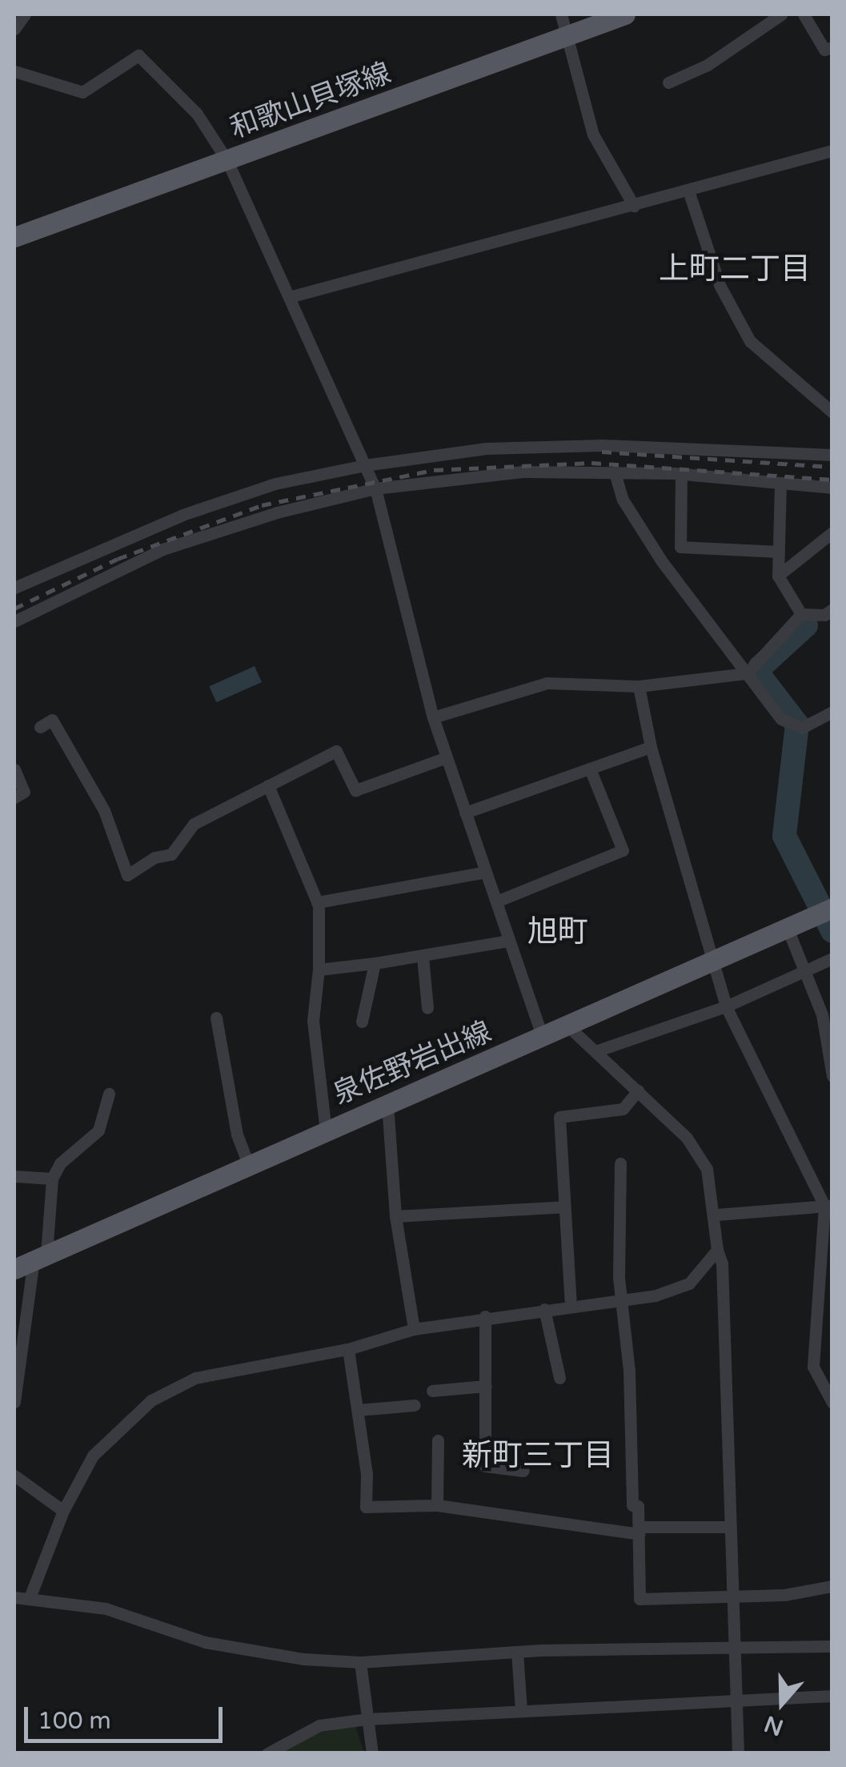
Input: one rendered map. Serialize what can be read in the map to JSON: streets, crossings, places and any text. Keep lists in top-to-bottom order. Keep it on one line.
{"streets":{"main road":["和歌山貝塚線","泉佐野岩出線"]},"districts":["上町二丁目","旭町","新町三丁目"],"scale_bar":"100 m","north":"bottom"}
